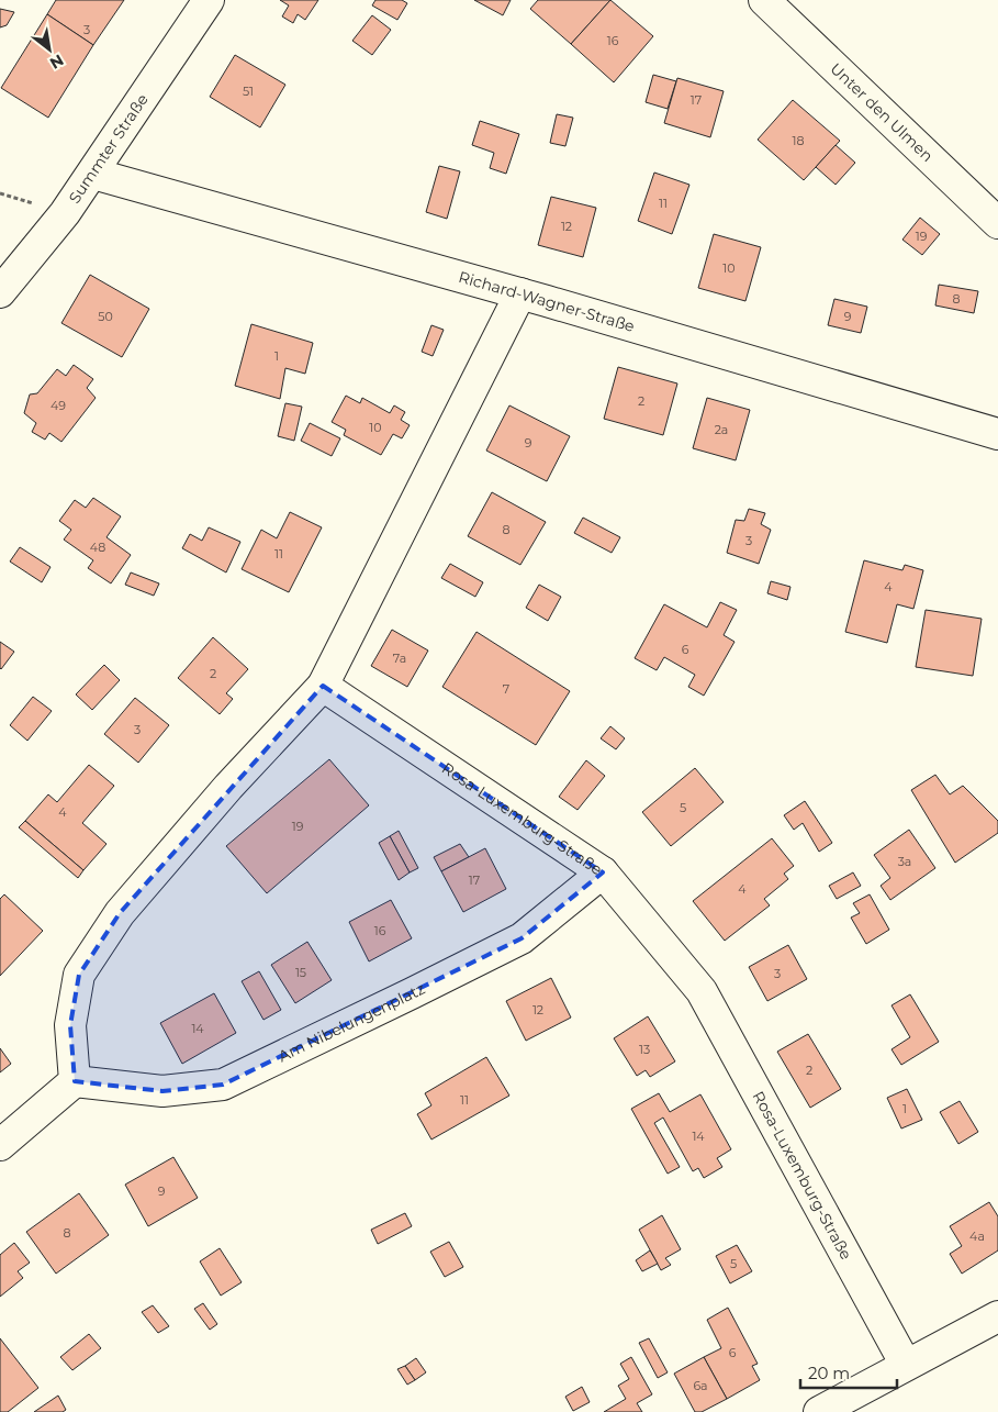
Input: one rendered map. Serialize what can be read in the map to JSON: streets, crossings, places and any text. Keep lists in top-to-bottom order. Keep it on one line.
{"streets":{"street":["Unter den Ulmen","Summter Straße","Richard-Wagner-Straße","Rosa-Luxemburg-Straße","Am Nibelungenplatz"]},"crossings":[["Summter Straße","Richard-Wagner-Straße"],["Rosa-Luxemburg-Straße","Am Nibelungenplatz"]],"house_numbers":["3","16","51","17","18","11","12","19","10","8","50","9","1","2","49","10","2a","9","8","3","48","11","4","6","7a","2","7","3","5","4","19","3a","17","4","16","15","3","12","14","13","2","11","1","14","9","8","4a","5","6","6a"],"scale_bar":"20 m","north":"bottom right"}
